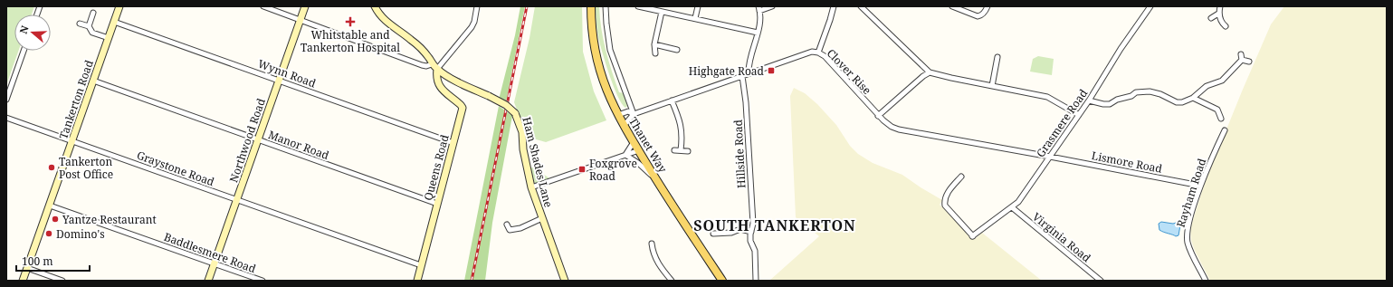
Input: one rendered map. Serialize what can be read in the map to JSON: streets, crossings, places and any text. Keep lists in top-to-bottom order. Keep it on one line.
{"streets":{"main road":["Thanet Way"],"street":["Clover Rise","Wynn Road","Tankerton Road","Grasmere Road","Northwood Road","Manor Road","Hillside Road","Ham Shades Lane","Lismore Road","Queens Road","Graystone Road","Rayham Road","Virginia Road","Baddlesmere Road"]},"crossings":[["Clover Rise","Grasmere Road"],["Clover Rise","Thanet Way"],["Clover Rise","Hillside Road"],["Clover Rise","Lismore Road"],["Wynn Road","Tankerton Road"],["Wynn Road","Northwood Road"],["Wynn Road","Queens Road"],["Tankerton Road","Manor Road"],["Tankerton Road","Graystone Road"],["Tankerton Road","Baddlesmere Road"],["Grasmere Road","Lismore Road"],["Grasmere Road","Virginia Road"],["Northwood Road","Manor Road"],["Northwood Road","Graystone Road"],["Northwood Road","Baddlesmere Road"],["Manor Road","Queens Road"],["Ham Shades Lane","Queens Road"],["Lismore Road","Rayham Road"],["Queens Road","Graystone Road"]],"districts":["SOUTH TANKERTON"],"places":{"health":["Whitstable and Tankerton Hospital"],"transit":["Highgate Road","Foxgrove Road"],"other":["Tankerton Post Office","Yantze Restaurant","Domino's"]},"scale_bar":"100 m","north":"left"}
